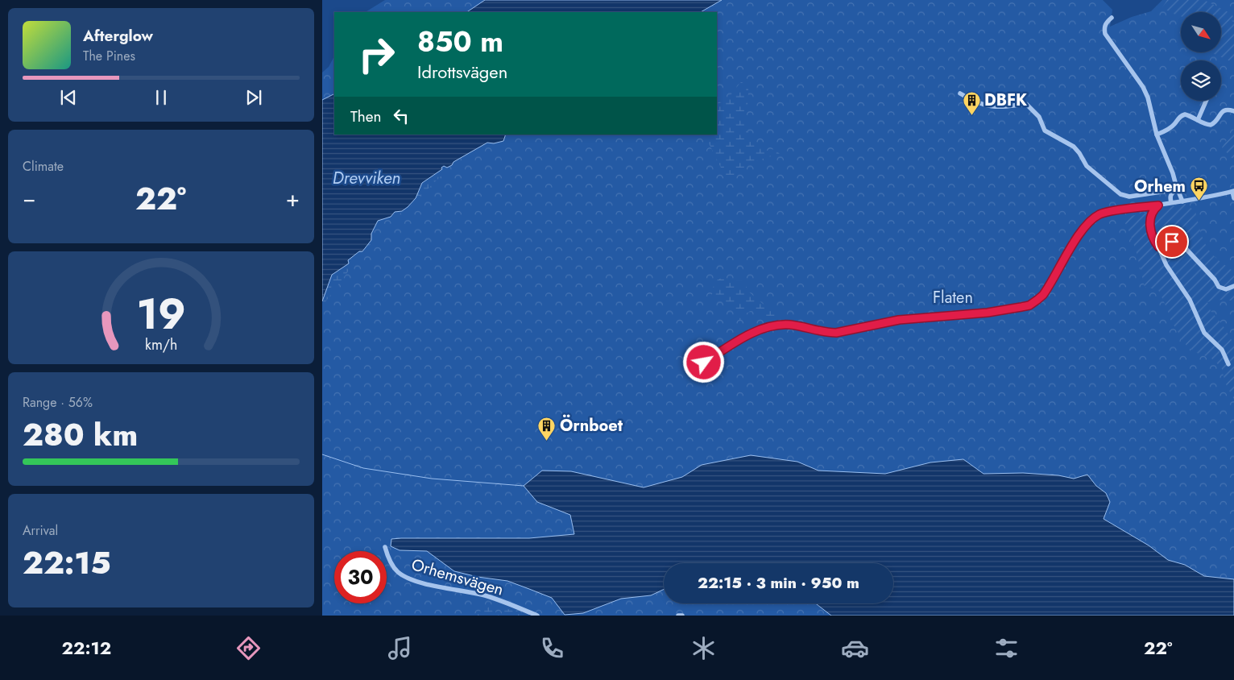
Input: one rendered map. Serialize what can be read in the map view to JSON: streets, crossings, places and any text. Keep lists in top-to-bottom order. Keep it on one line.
{"streets":{"street":["Orhemsvägen"]},"water":["Drevviken"],"parks":["Flaten"],"places":{"building":["DBFK","Örnboet"],"bus stop":["Orhem"]},"north":"bottom right","page":{"turn":["850 m","Idrottsvägen"],"song":["Afterglow","The Pines"],"then":"Then","tile":["Climate",["Range · 56%","280 km"],["Arrival","22:15"]],"heat":["−","22°","+"],"limit":"30","trip":"22:15 · 3 min · 950 m","tabs":["22:12","22°"],"gauge":["19","km/h"]}}
